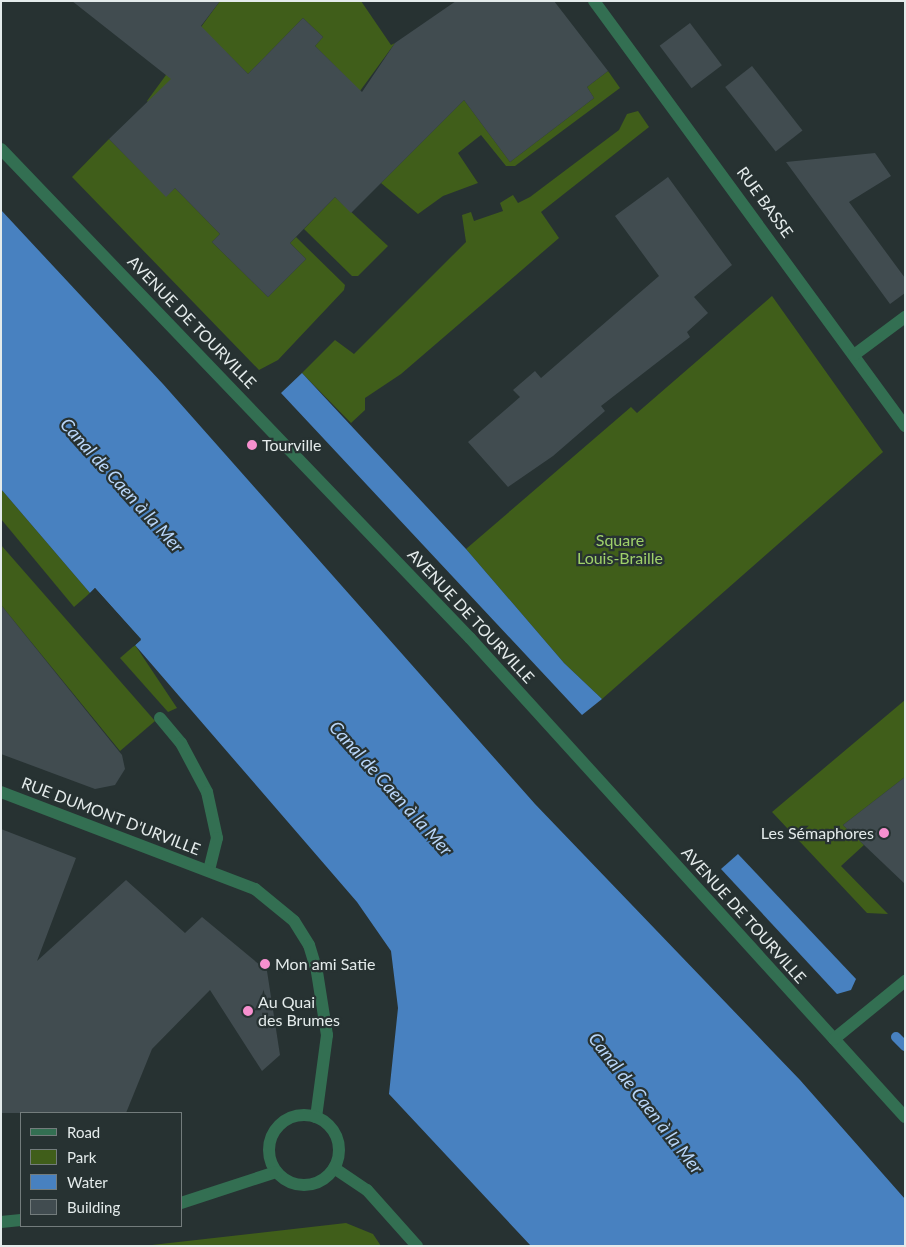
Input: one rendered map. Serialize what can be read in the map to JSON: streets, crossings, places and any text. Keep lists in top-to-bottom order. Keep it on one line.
{"streets":{"street":["RUE BASSE","AVENUE DE TOURVILLE","RUE DUMONT D'URVILLE"]},"water":["Canal de Caen à la Mer"],"parks":["Square Louis-Braille"],"places":["Tourville","Les Sémaphores","Mon ami Satie","Au Quai des Brumes"],"legend":["Road","Park","Water","Building"]}
